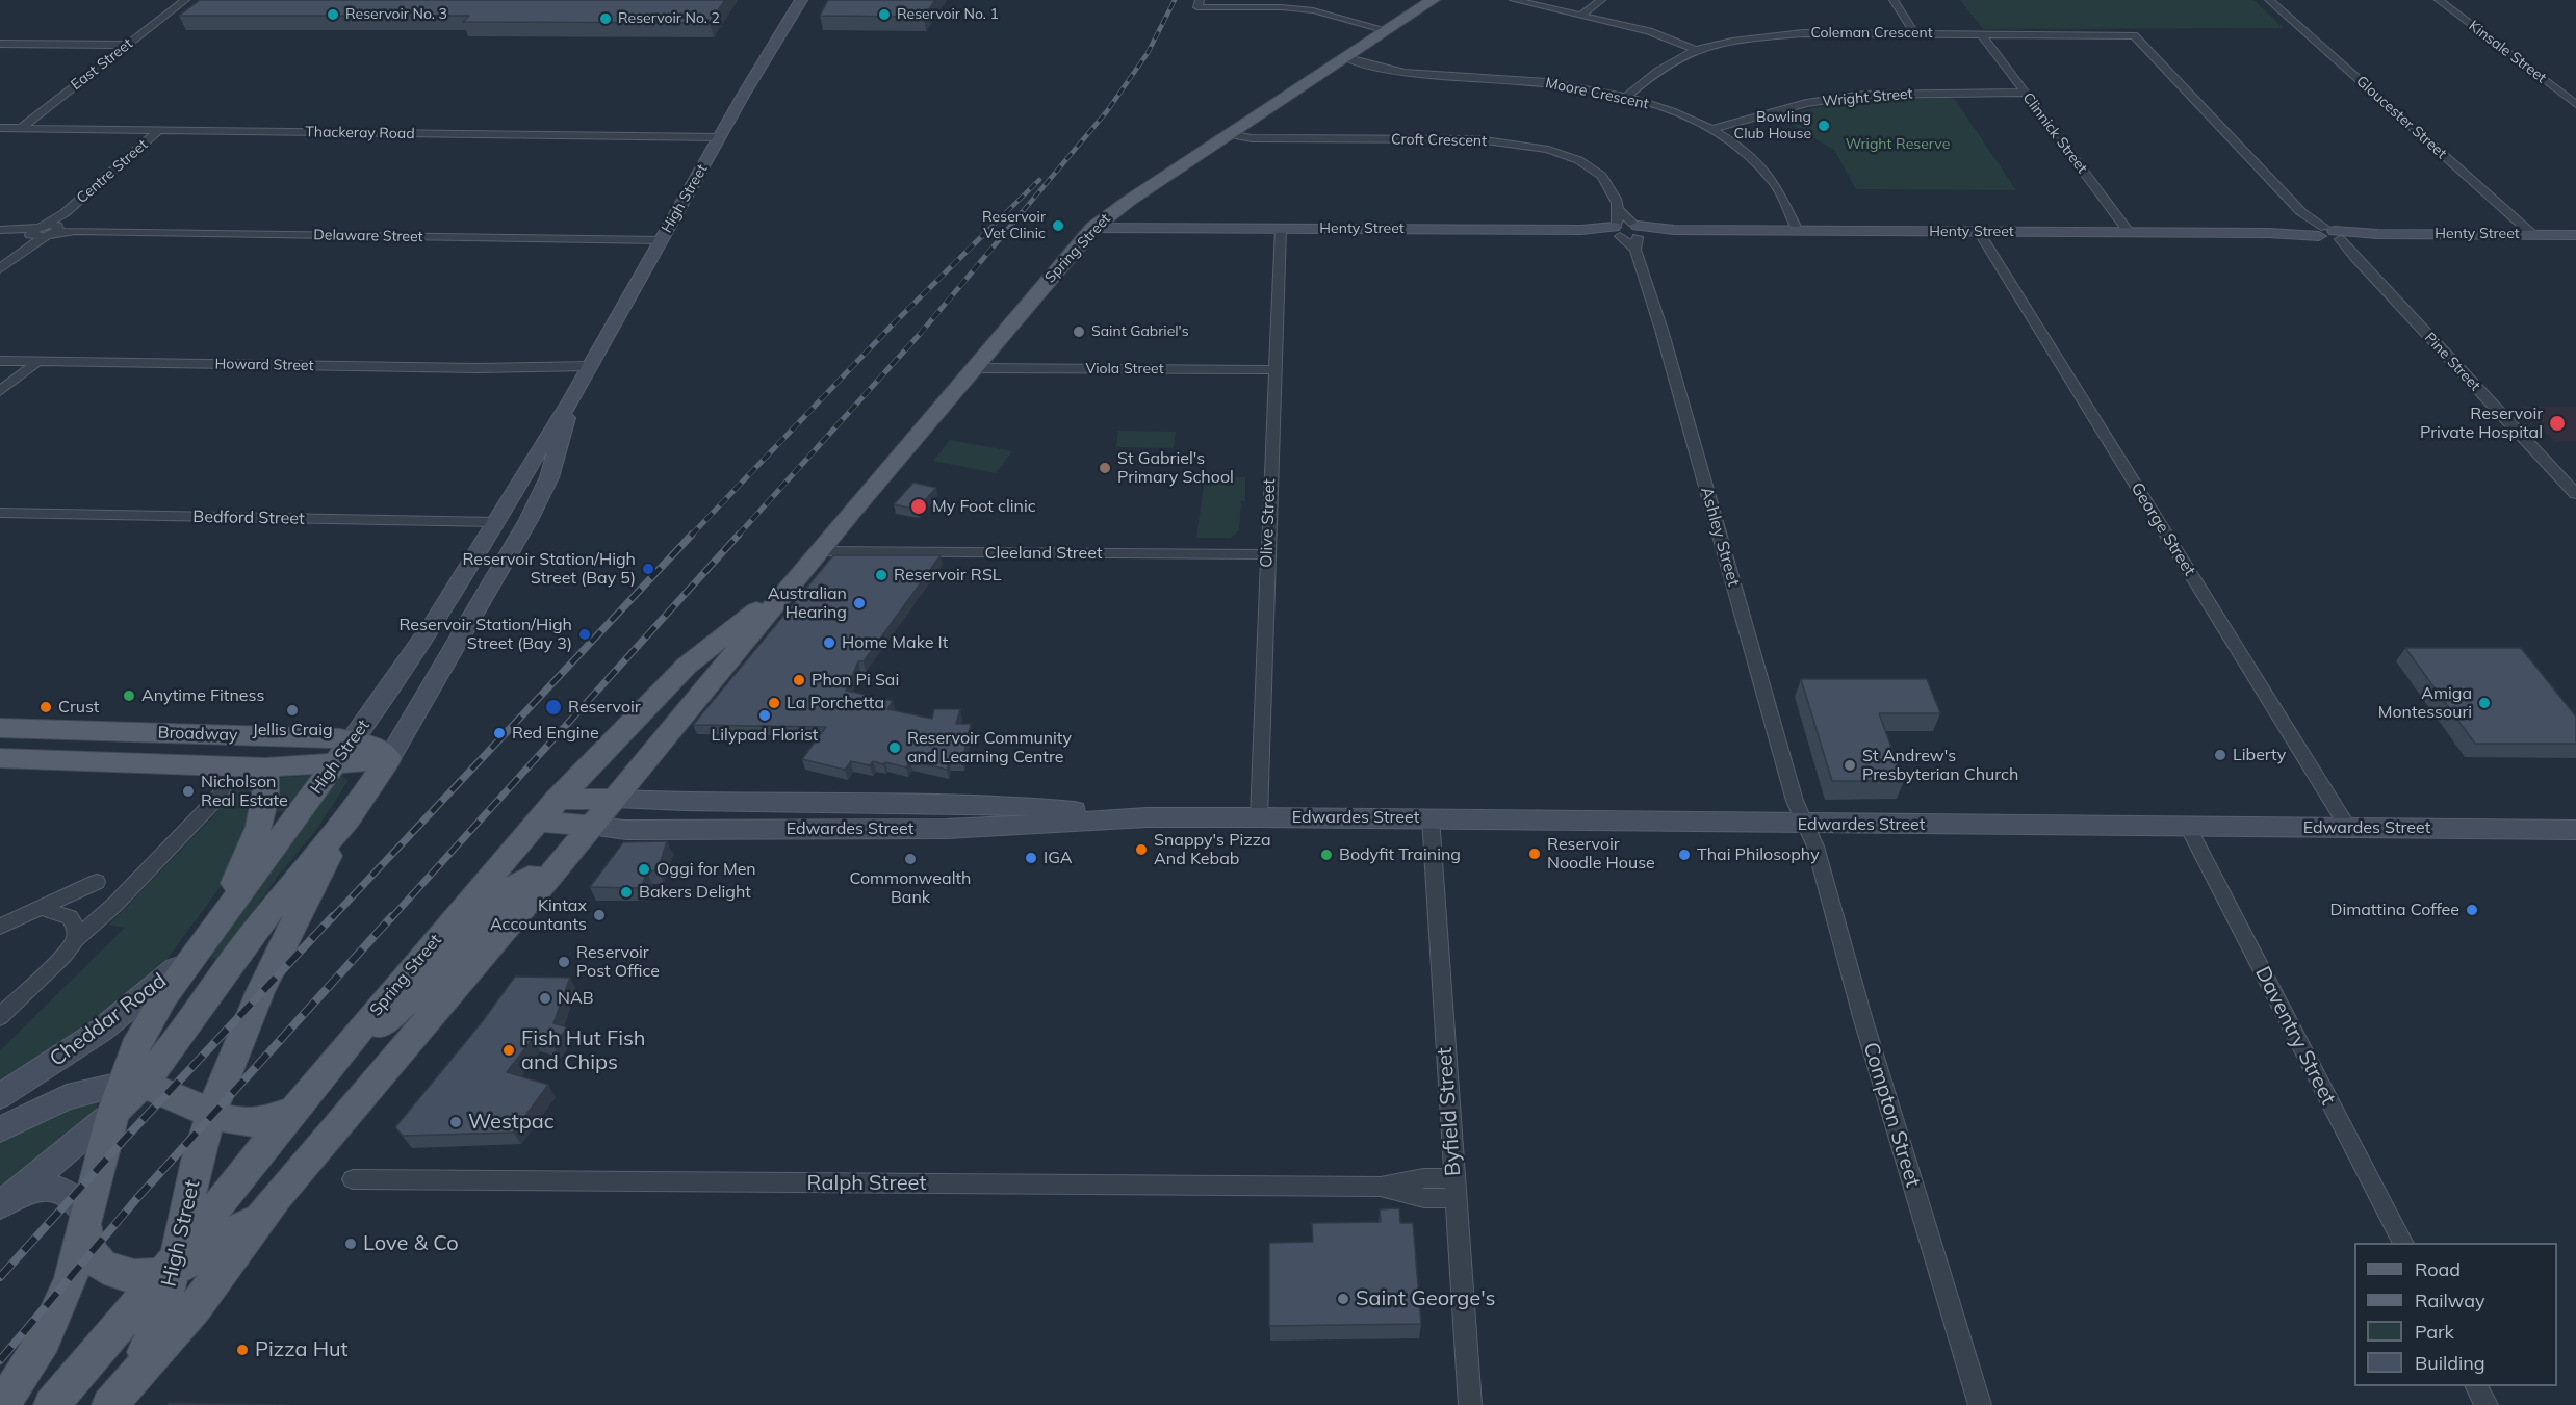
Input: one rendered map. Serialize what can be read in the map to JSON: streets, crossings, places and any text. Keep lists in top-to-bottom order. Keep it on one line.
{"streets":{"main road":["High Street","Spring Street","Broadway"],"street":["Coleman Crescent","Kinsale Street","East Street","Moore Crescent","Wright Street","Gloucester Street","Thackeray Road","Clinnick Street","Croft Crescent","Centre Street","Henty Street","Delaware Street","Pine Street","Howard Street","Viola Street","Bedford Street","Olive Street","George Street","Ashley Street","Cleeland Street","Edwardes Street","Cheddar Road","Daventry Street","Byfield Street","Compton Street","Ralph Street"]},"crossings":[["Coleman Crescent","Moore Crescent"],["Coleman Crescent","Clinnick Street"],["Coleman Crescent","Pine Street"],["East Street","Thackeray Road"],["Moore Crescent","Wright Street"],["Moore Crescent","Henty Street"],["Moore Crescent","Spring Street"],["Wright Street","Clinnick Street"],["Gloucester Street","Henty Street"],["Thackeray Road","Centre Street"],["Thackeray Road","High Street"],["Clinnick Street","Henty Street"],["Croft Crescent","Henty Street"],["Croft Crescent","Spring Street"],["Croft Crescent","Ashley Street"],["Centre Street","Delaware Street"],["High Street","Delaware Street"],["High Street","Spring Street"],["High Street","Howard Street"],["High Street","Bedford Street"],["High Street","Broadway"],["High Street","Cheddar Road"],["Henty Street","Spring Street"],["Henty Street","Pine Street"],["Henty Street","Olive Street"],["Henty Street","George Street"],["Henty Street","Ashley Street"],["Spring Street","Viola Street"],["Spring Street","Cleeland Street"],["Spring Street","Edwardes Street"],["Viola Street","Olive Street"],["Olive Street","Cleeland Street"],["Olive Street","Edwardes Street"],["George Street","Edwardes Street"],["Ashley Street","Edwardes Street"],["Ashley Street","Compton Street"],["Edwardes Street","Daventry Street"],["Edwardes Street","Byfield Street"],["Edwardes Street","Compton Street"],["Byfield Street","Ralph Street"]],"parks":["Wright Reserve"],"places":["Reservoir No. 3","Reservoir No. 1","Reservoir No. 2","Bowling Club House","Reservoir Vet Clinic","Saint Gabriel's","Reservoir Private Hospital","St Gabriel's Primary School","My Foot clinic","Reservoir Station/High Street (Bay 5)","Reservoir RSL","Australian Hearing","Reservoir Station/High Street (Bay 3)","Home Make It","Phon Pi Sai","Anytime Fitness","La Porchetta","Amiga Montessouri","Crust","Reservoir","Jellis Craig","Lilypad Florist","Red Engine","Reservoir Community and Learning Centre","Liberty","St Andrew's Presbyterian Church","Nicholson Real Estate","Snappy's Pizza And Kebab","Reservoir Noodle House","Bodyfit Training","Thai Philosophy","IGA","Commonwealth Bank","Oggi for Men","Bakers Delight","Dimattina Coffee","Kintax Accountants","Reservoir Post Office","NAB","Fish Hut Fish and Chips","Westpac","Love & Co","Saint George's","Pizza Hut"],"legend":["Road","Railway","Park","Building"]}
